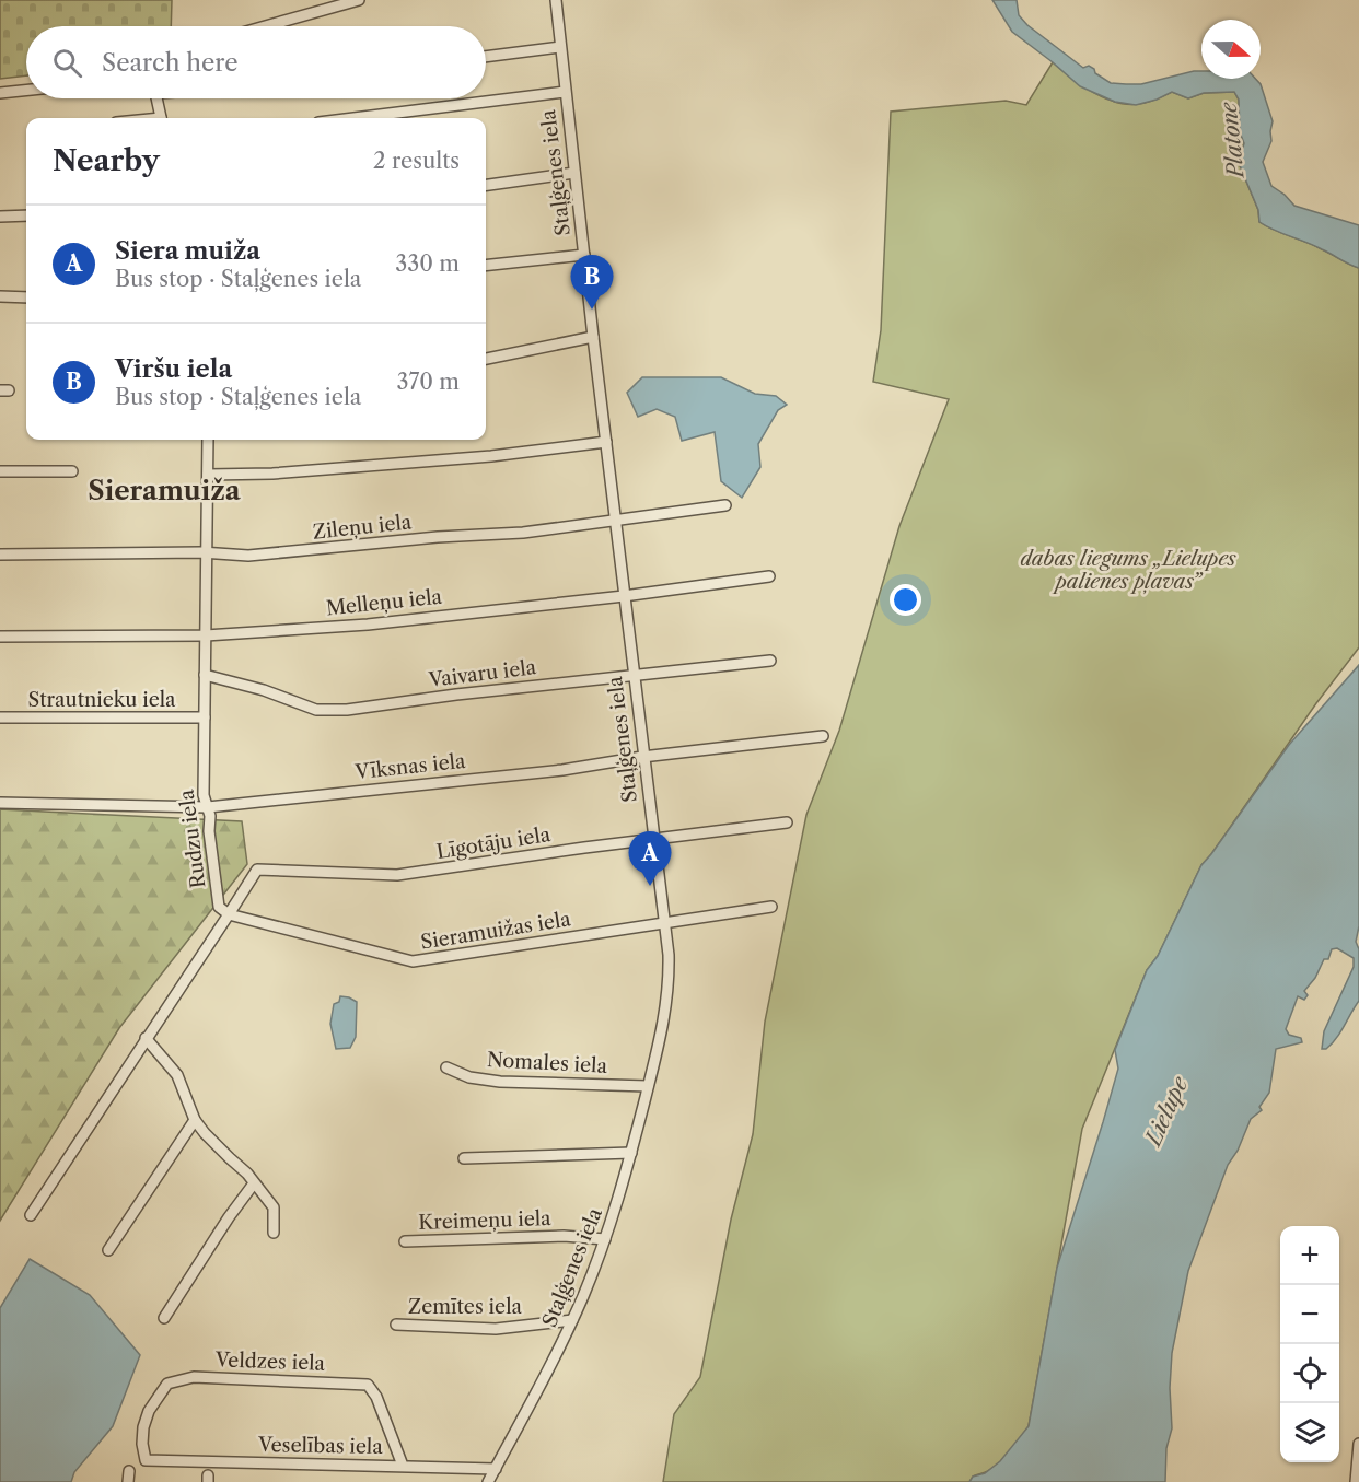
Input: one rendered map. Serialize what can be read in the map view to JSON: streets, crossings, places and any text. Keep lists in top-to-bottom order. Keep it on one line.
{"streets":{"street":["Staļģenes iela","Zileņu iela","Melleņu iela","Vaivaru iela","Strautnieku iela","Vīksnas iela","Rudzu iela","Līgotāju iela","Sieramuižas iela","Nomales iela","Kreimeņu iela","Zemītes iela","Veldzes iela","Veselības iela"]},"crossings":[["Staļģenes iela","Zileņu iela"],["Staļģenes iela","Melleņu iela"],["Staļģenes iela","Vaivaru iela"],["Staļģenes iela","Vīksnas iela"],["Staļģenes iela","Līgotāju iela"],["Staļģenes iela","Sieramuižas iela"],["Staļģenes iela","Nomales iela"],["Staļģenes iela","Kreimeņu iela"],["Staļģenes iela","Zemītes iela"],["Staļģenes iela","Veselības iela"],["Zileņu iela","Rudzu iela"],["Melleņu iela","Rudzu iela"],["Vaivaru iela","Rudzu iela"],["Strautnieku iela","Rudzu iela"],["Vīksnas iela","Rudzu iela"],["Rudzu iela","Līgotāju iela"],["Rudzu iela","Sieramuižas iela"],["Līgotāju iela","Sieramuižas iela"],["Veldzes iela","Veselības iela"]],"districts":["Sieramuiža"],"water":["Platone","Lielupe"],"parks":["dabas liegums „Lielupes palienes pļavas”"],"north":"right","page":{"search":"Search here","heading":["Nearby","2 results"],"list":[{"mark":"A","name":"Siera muiža","note":"Bus stop · Staļģenes iela","value":"330 m"},{"mark":"B","name":"Viršu iela","note":"Bus stop · Staļģenes iela","value":"370 m"}],"pins":["B","A"],"map_buttons":["+","−"]}}
